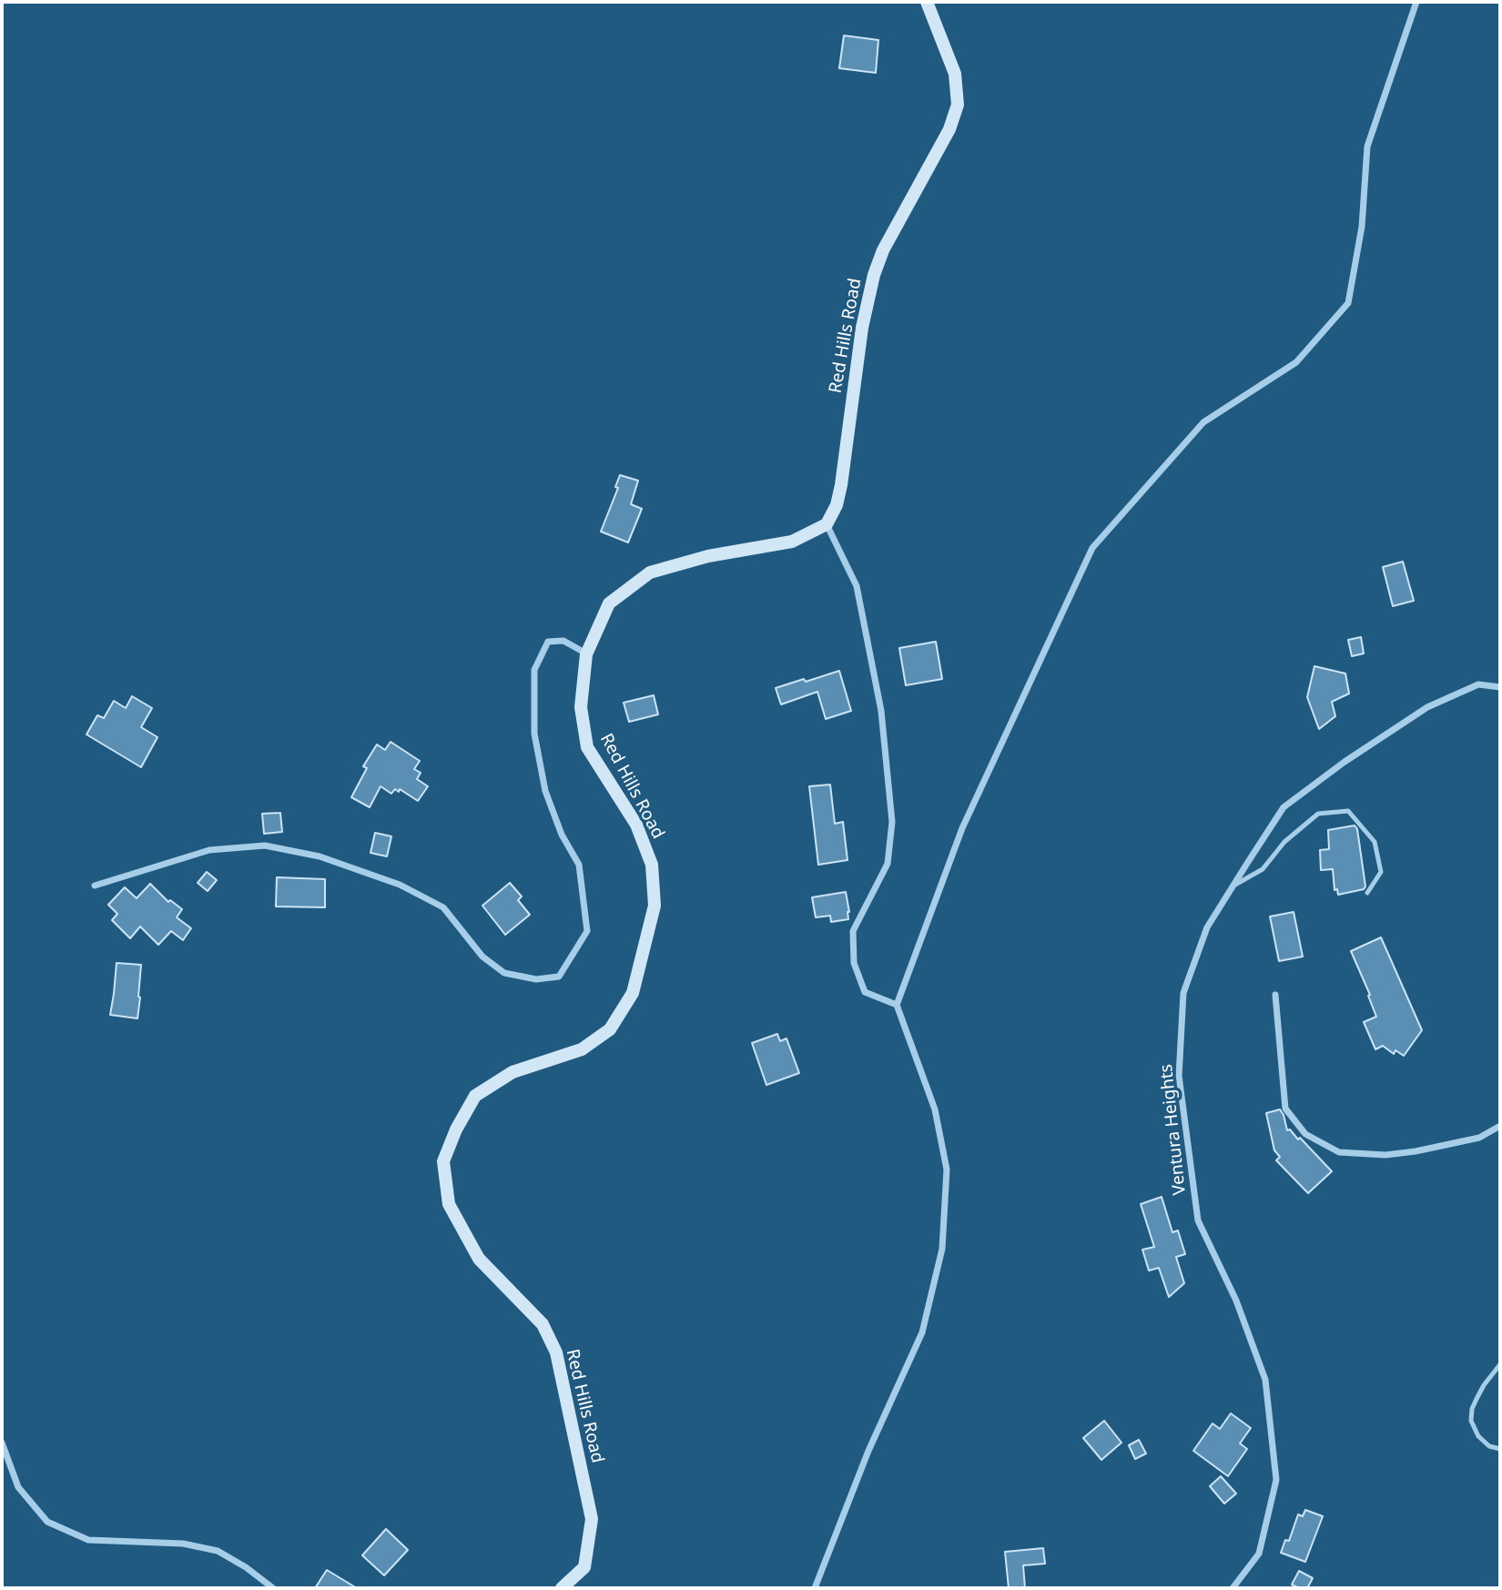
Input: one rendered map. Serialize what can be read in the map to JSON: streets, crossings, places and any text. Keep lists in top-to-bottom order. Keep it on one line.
{"streets":{"main road":["Red Hills Road"],"street":["Ventura Heights"]}}
